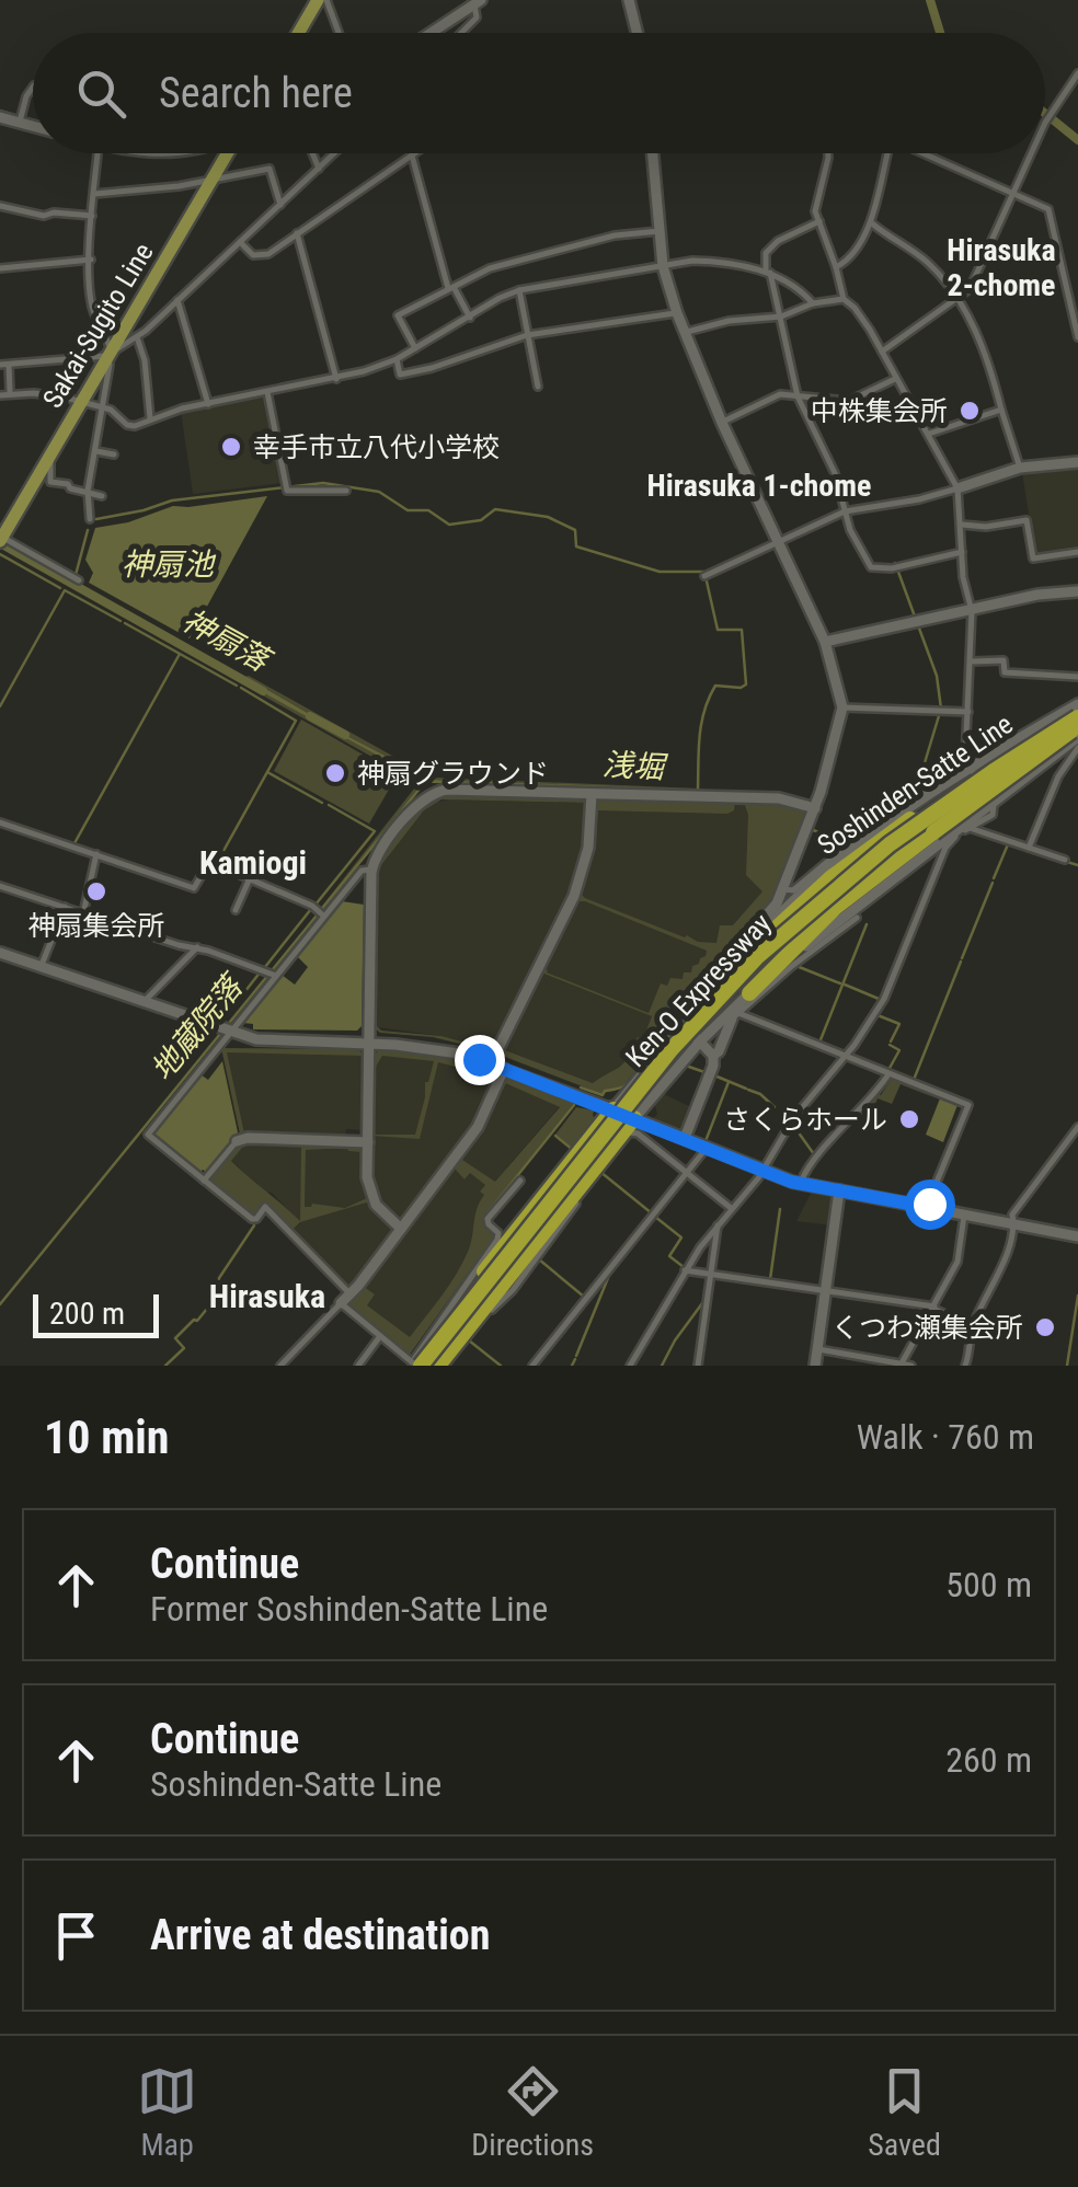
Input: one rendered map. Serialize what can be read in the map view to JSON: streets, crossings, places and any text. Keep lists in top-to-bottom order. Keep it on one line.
{"streets":{"highway":["Ken-O Expressway"],"main road":["Sakai-Sugito Line"],"street":["Soshinden-Satte Line"]},"crossings":[["Soshinden-Satte Line","Ken-O Expressway"]],"districts":["Hirasuka 2-chome","Hirasuka 1-chome","Kamiogi","Hirasuka"],"water":["神扇池","神扇落","浅堀","地蔵院落"],"places":["中株集会所","幸手市立八代小学校","神扇グラウンド","神扇集会所","さくらホール","くつわ瀬集会所"],"scale_bar":"200 m","page":{"search":"Search here","scale":"200 m","heading":["10 min","Walk · 760 m"],"list":[["Continue","Former Soshinden-Satte Line","500 m"],["Continue","Soshinden-Satte Line","260 m"],"Arrive at destination"],"nav":["Map","Directions","Saved"]}}
